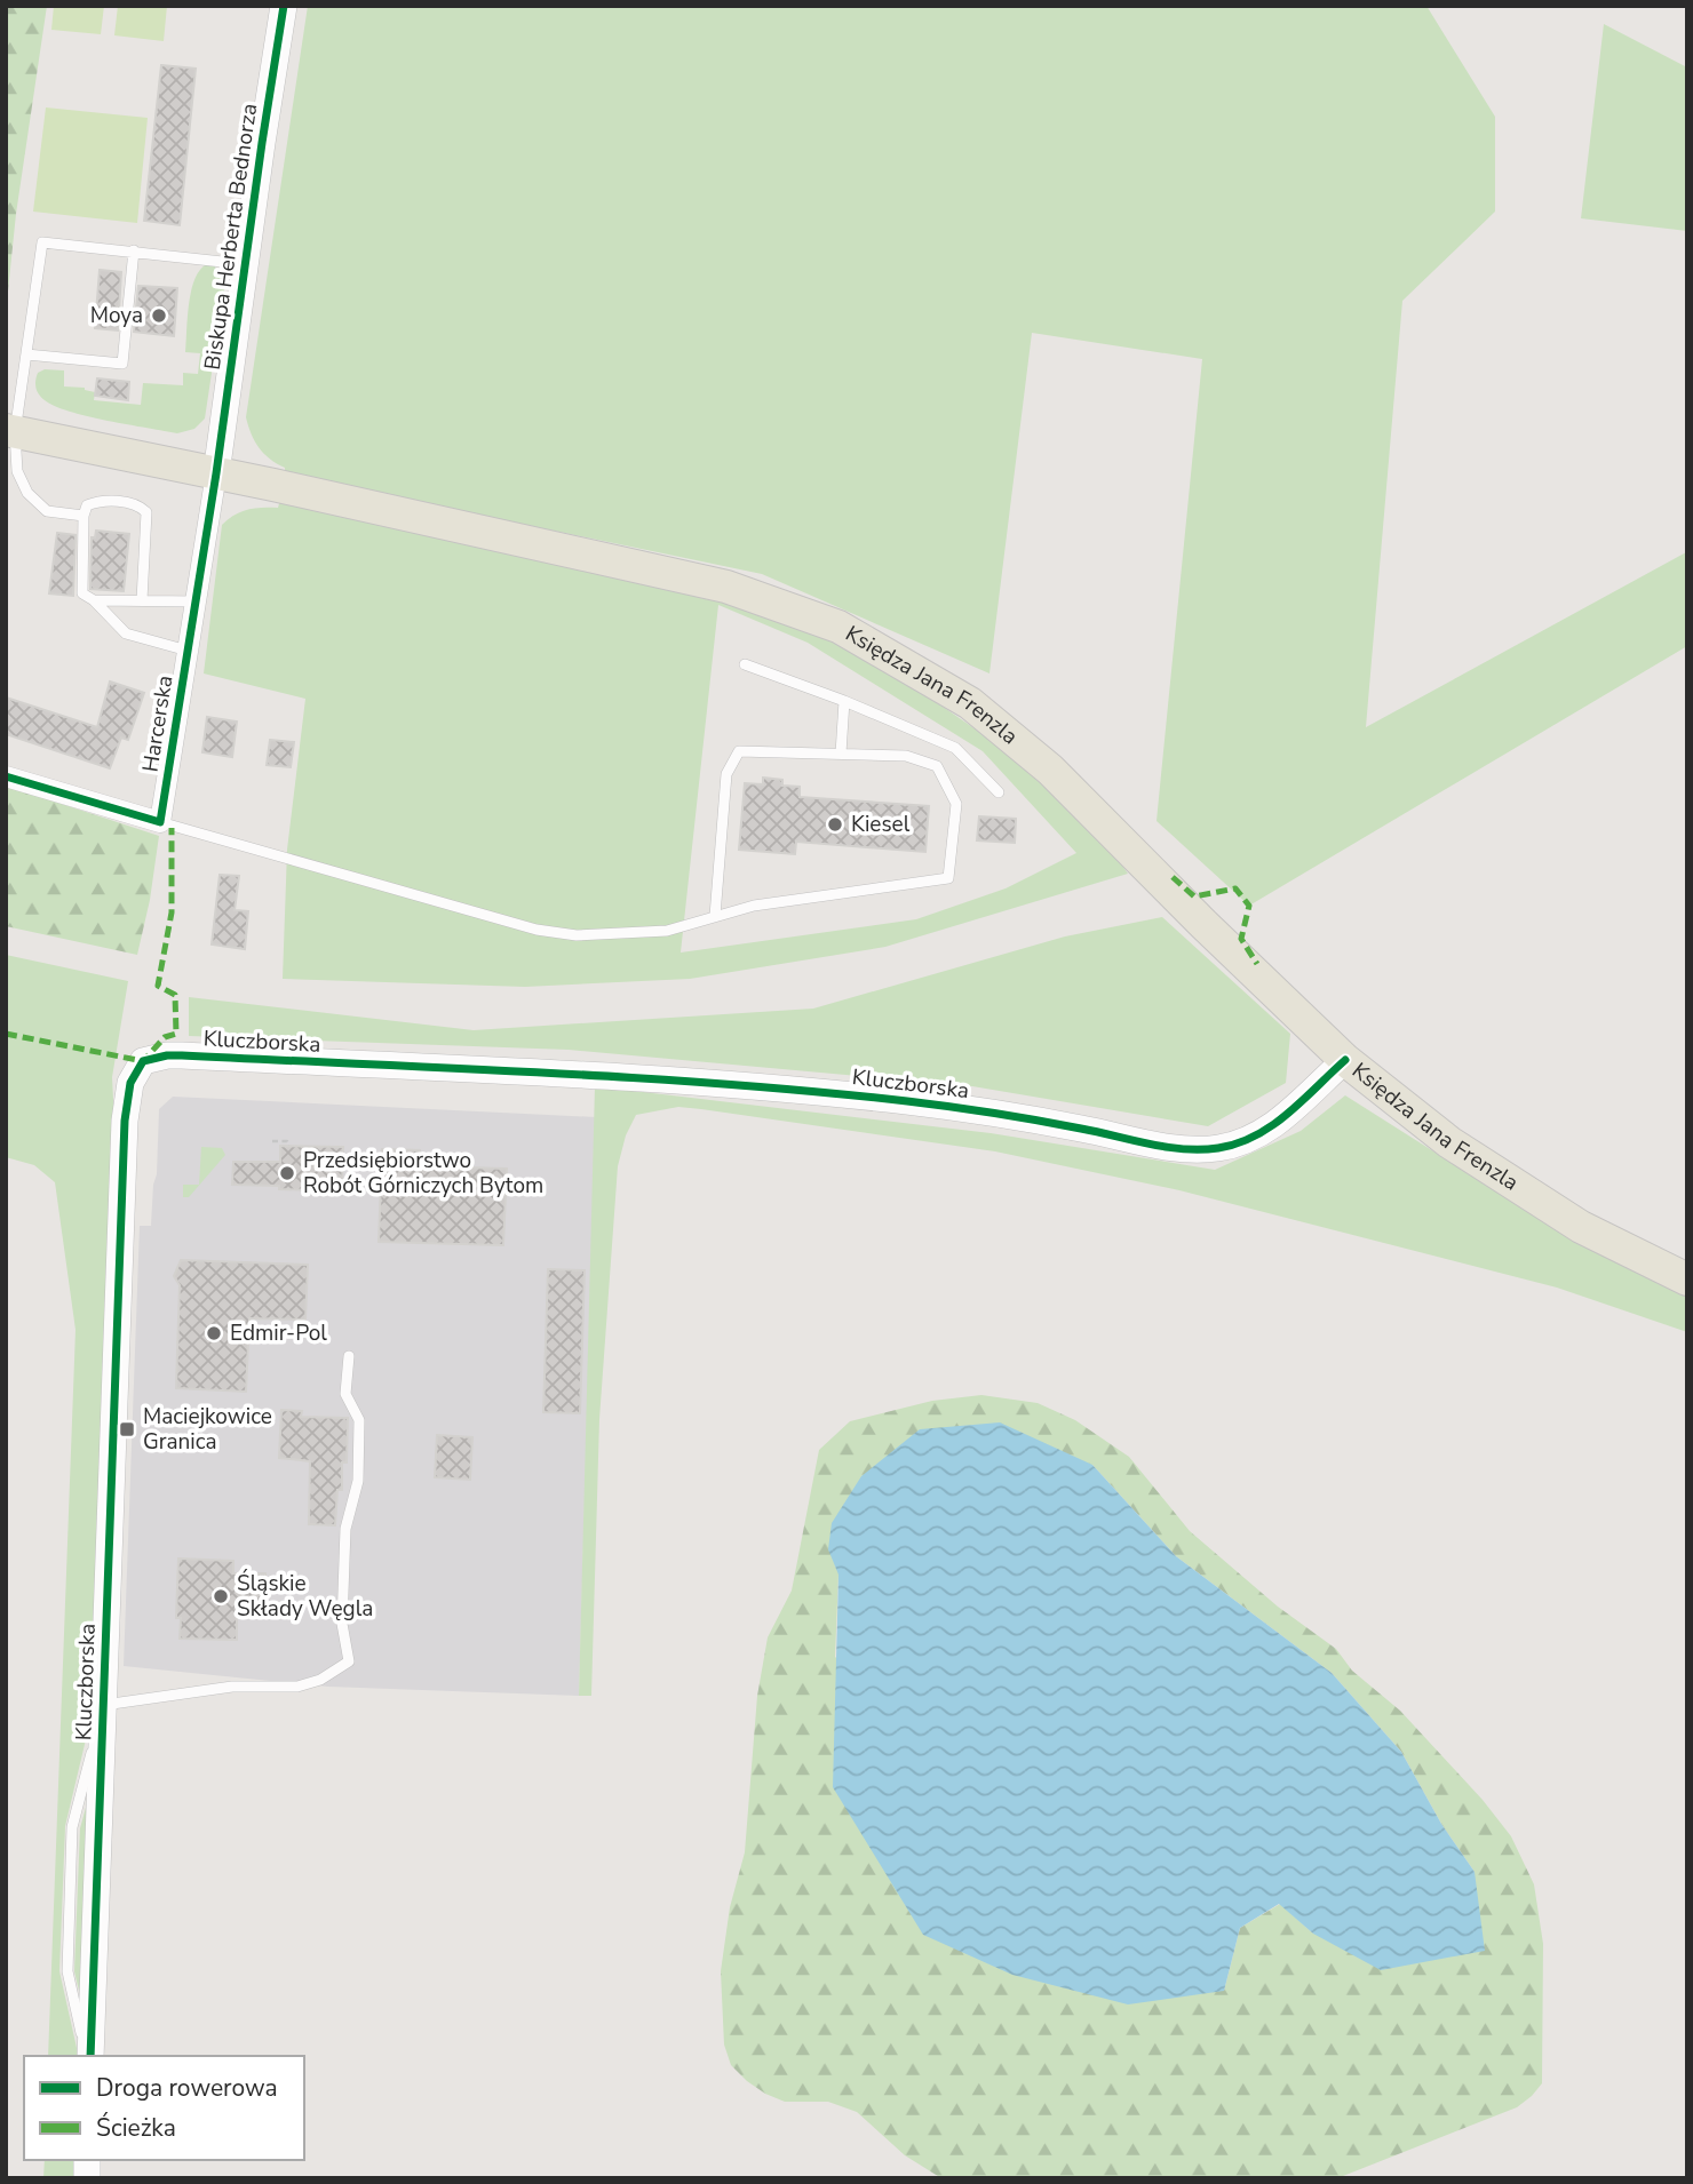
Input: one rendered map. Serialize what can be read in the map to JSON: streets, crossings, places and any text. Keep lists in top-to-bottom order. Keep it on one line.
{"streets":{"main road":["Księdza Jana Frenzla"],"street":["Biskupa Herberta Bednorza","Harcerska","Kluczborska"]},"crossings":[["Biskupa Herberta Bednorza","Księdza Jana Frenzla"],["Biskupa Herberta Bednorza","Harcerska"],["Księdza Jana Frenzla","Harcerska"],["Księdza Jana Frenzla","Kluczborska"]],"places":{"other":["Moya","Kiesel","Przedsiębiorstwo Robót Górniczych Bytom","Edmir-Pol","Śląskie Składy Węgla"],"transit":["Maciejkowice Granica"]},"legend":["Droga rowerowa","Ścieżka"]}
